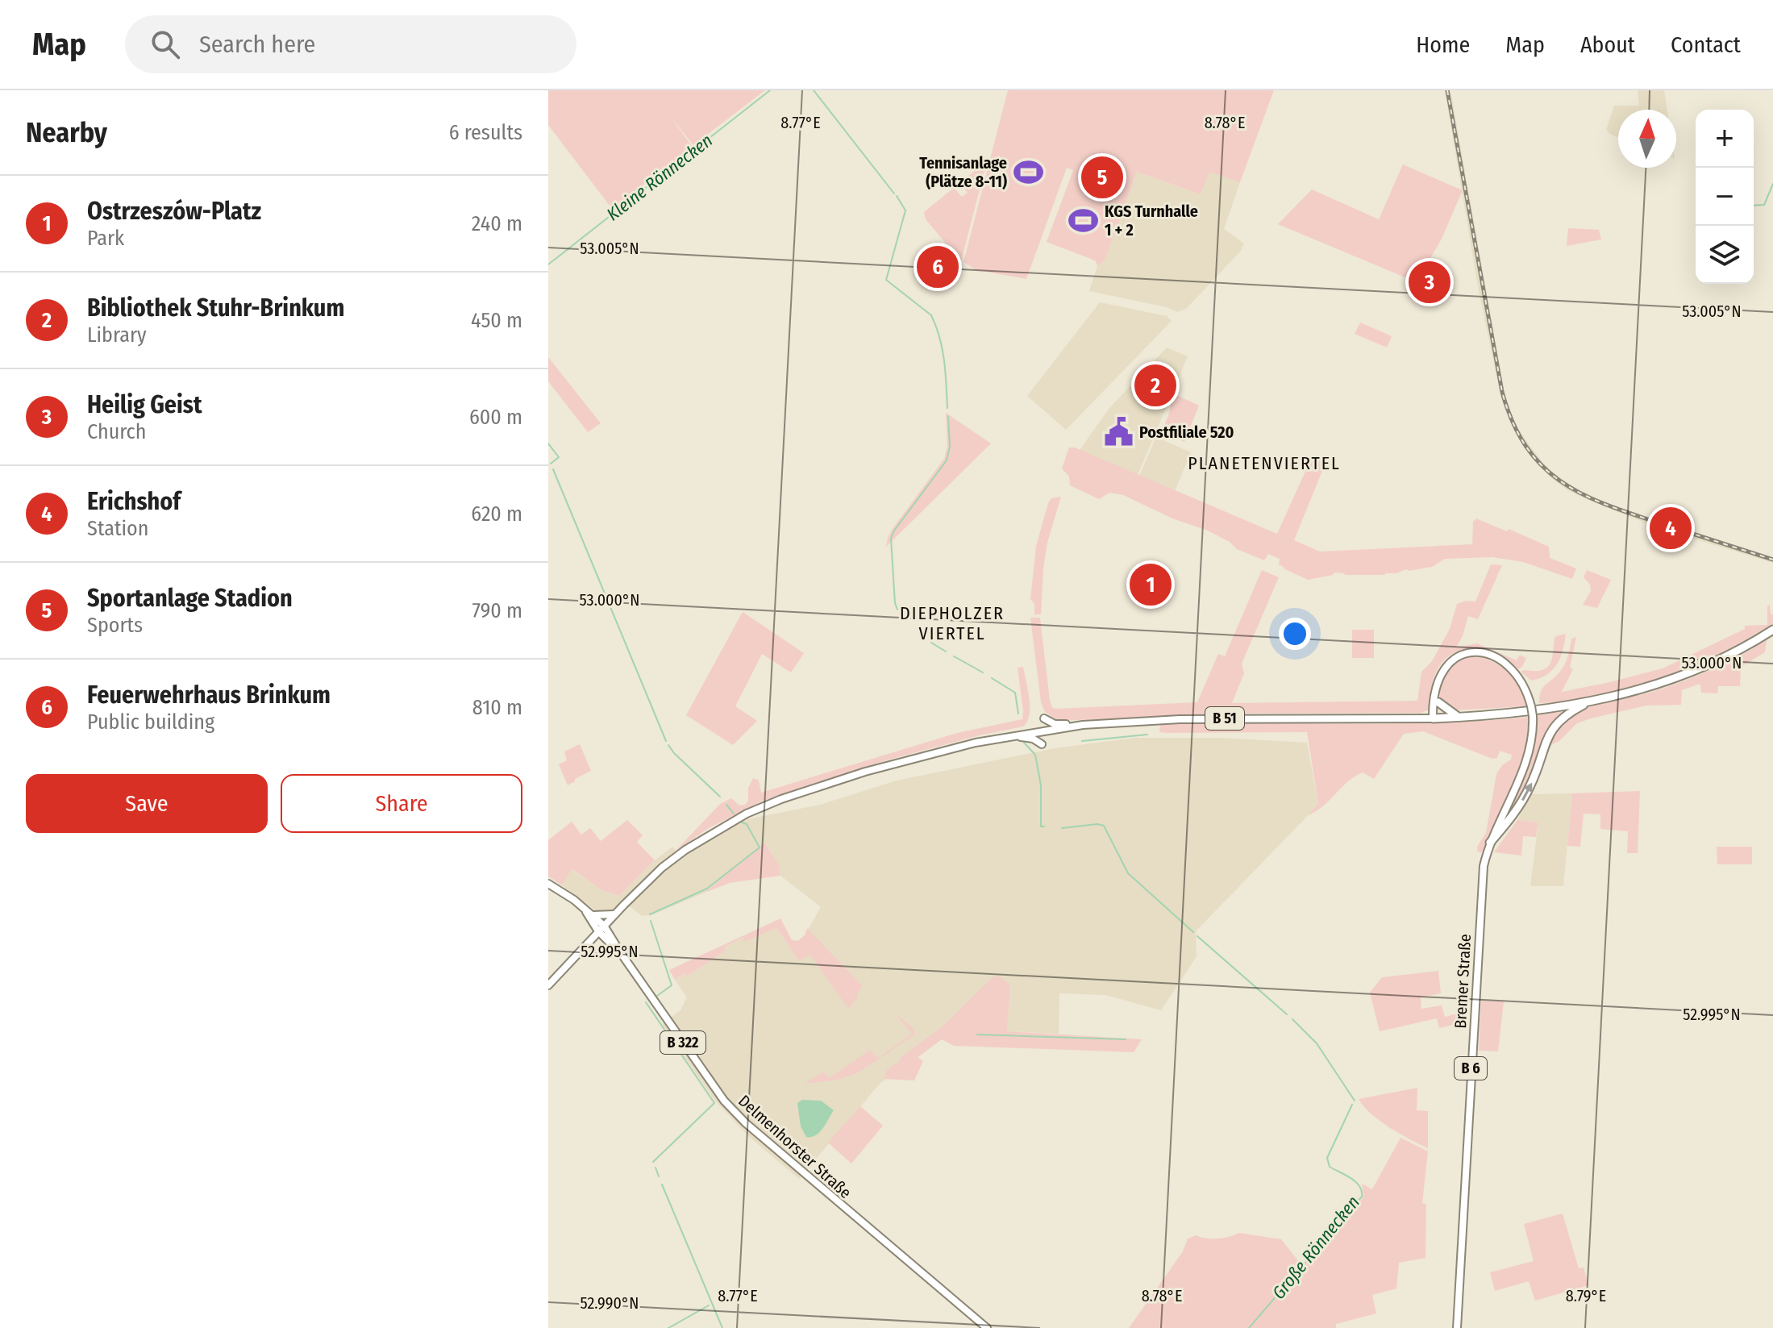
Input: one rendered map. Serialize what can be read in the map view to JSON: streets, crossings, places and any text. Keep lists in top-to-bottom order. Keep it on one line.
{"streets":{"highway":["B 51","B 6"],"main road":["Bremer Straße","B 322","Delmenhorster Straße"]},"crossings":[["B 51","B 6"],["B 51","Delmenhorster Straße"],["Bremer Straße","B 6"]],"districts":["PLANETENVIERTEL","DIEPHOLZER VIERTEL"],"water":["Kleine Rönnecken","Große Rönnecken"],"places":{"sports":["Tennisanlage (Plätze 8-11)","KGS Turnhalle 1 + 2"],"public building":["Postfiliale 520"]},"north":"top","page":{"header":"Map","search":"Search here","nav":["Home","Map","About","Contact"],"heading":["Nearby","6 results"],"map_buttons":["+","−"],"pins":["5","6","3","2","4","1"],"list":[{"mark":"1","name":"Ostrzeszów-Platz","note":"Park","value":"240 m"},{"mark":"2","name":"Bibliothek Stuhr-Brinkum","note":"Library","value":"450 m"},{"mark":"3","name":"Heilig Geist","note":"Church","value":"600 m"},{"mark":"4","name":"Erichshof","note":"Station","value":"620 m"},{"mark":"5","name":"Sportanlage Stadion","note":"Sports","value":"790 m"},{"mark":"6","name":"Feuerwehrhaus Brinkum","note":"Public building","value":"810 m"}],"buttons":["Save","Share"]},"coordinates":["8.77°E","8.78°E","53.005°N","53.000°N","52.995°N","8.79°E","52.990°N"]}
